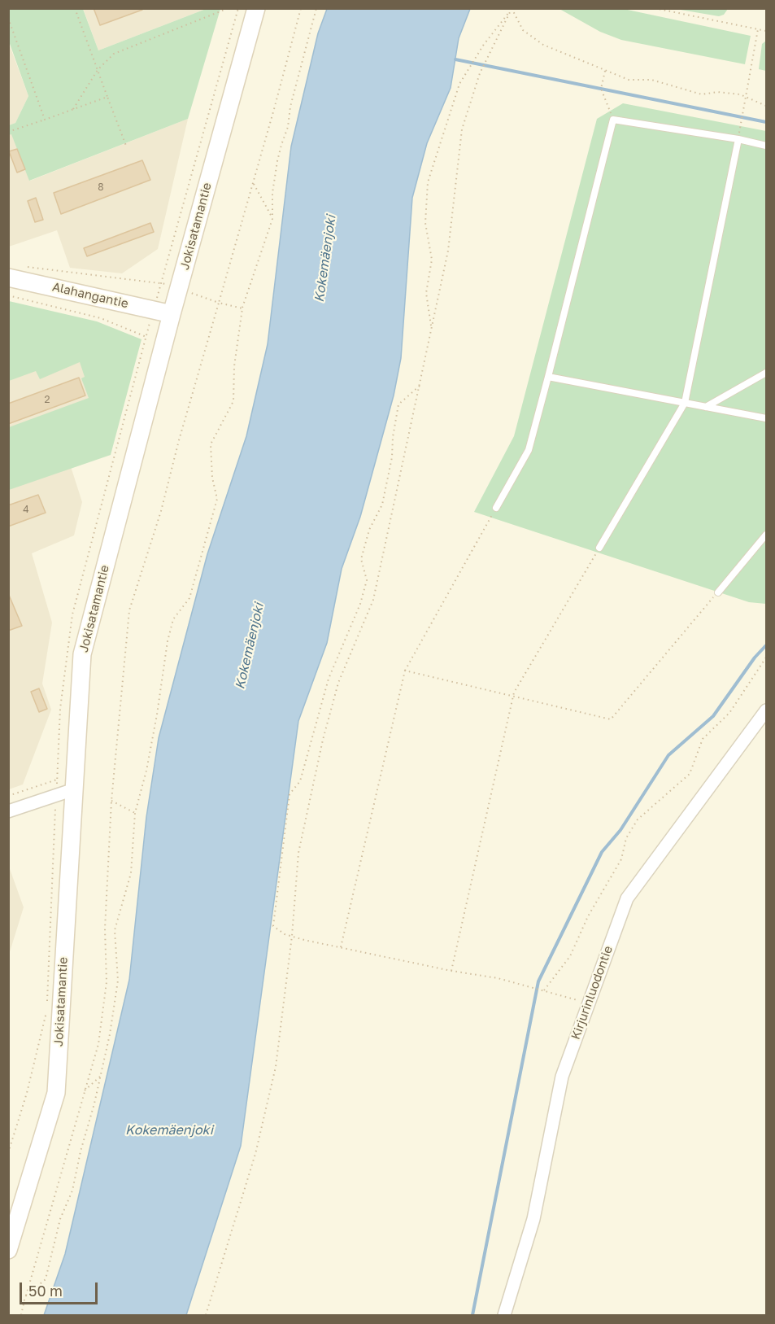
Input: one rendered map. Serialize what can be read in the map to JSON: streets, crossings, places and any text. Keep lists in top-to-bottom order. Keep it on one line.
{"streets":{"street":["Jokisatamantie","Alahangantie","Kirjurinluodontie"]},"crossings":[["Jokisatamantie","Alahangantie"]],"water":["Kokemäenjoki"],"house_numbers":["8","2","4"],"scale_bar":"50 m"}
